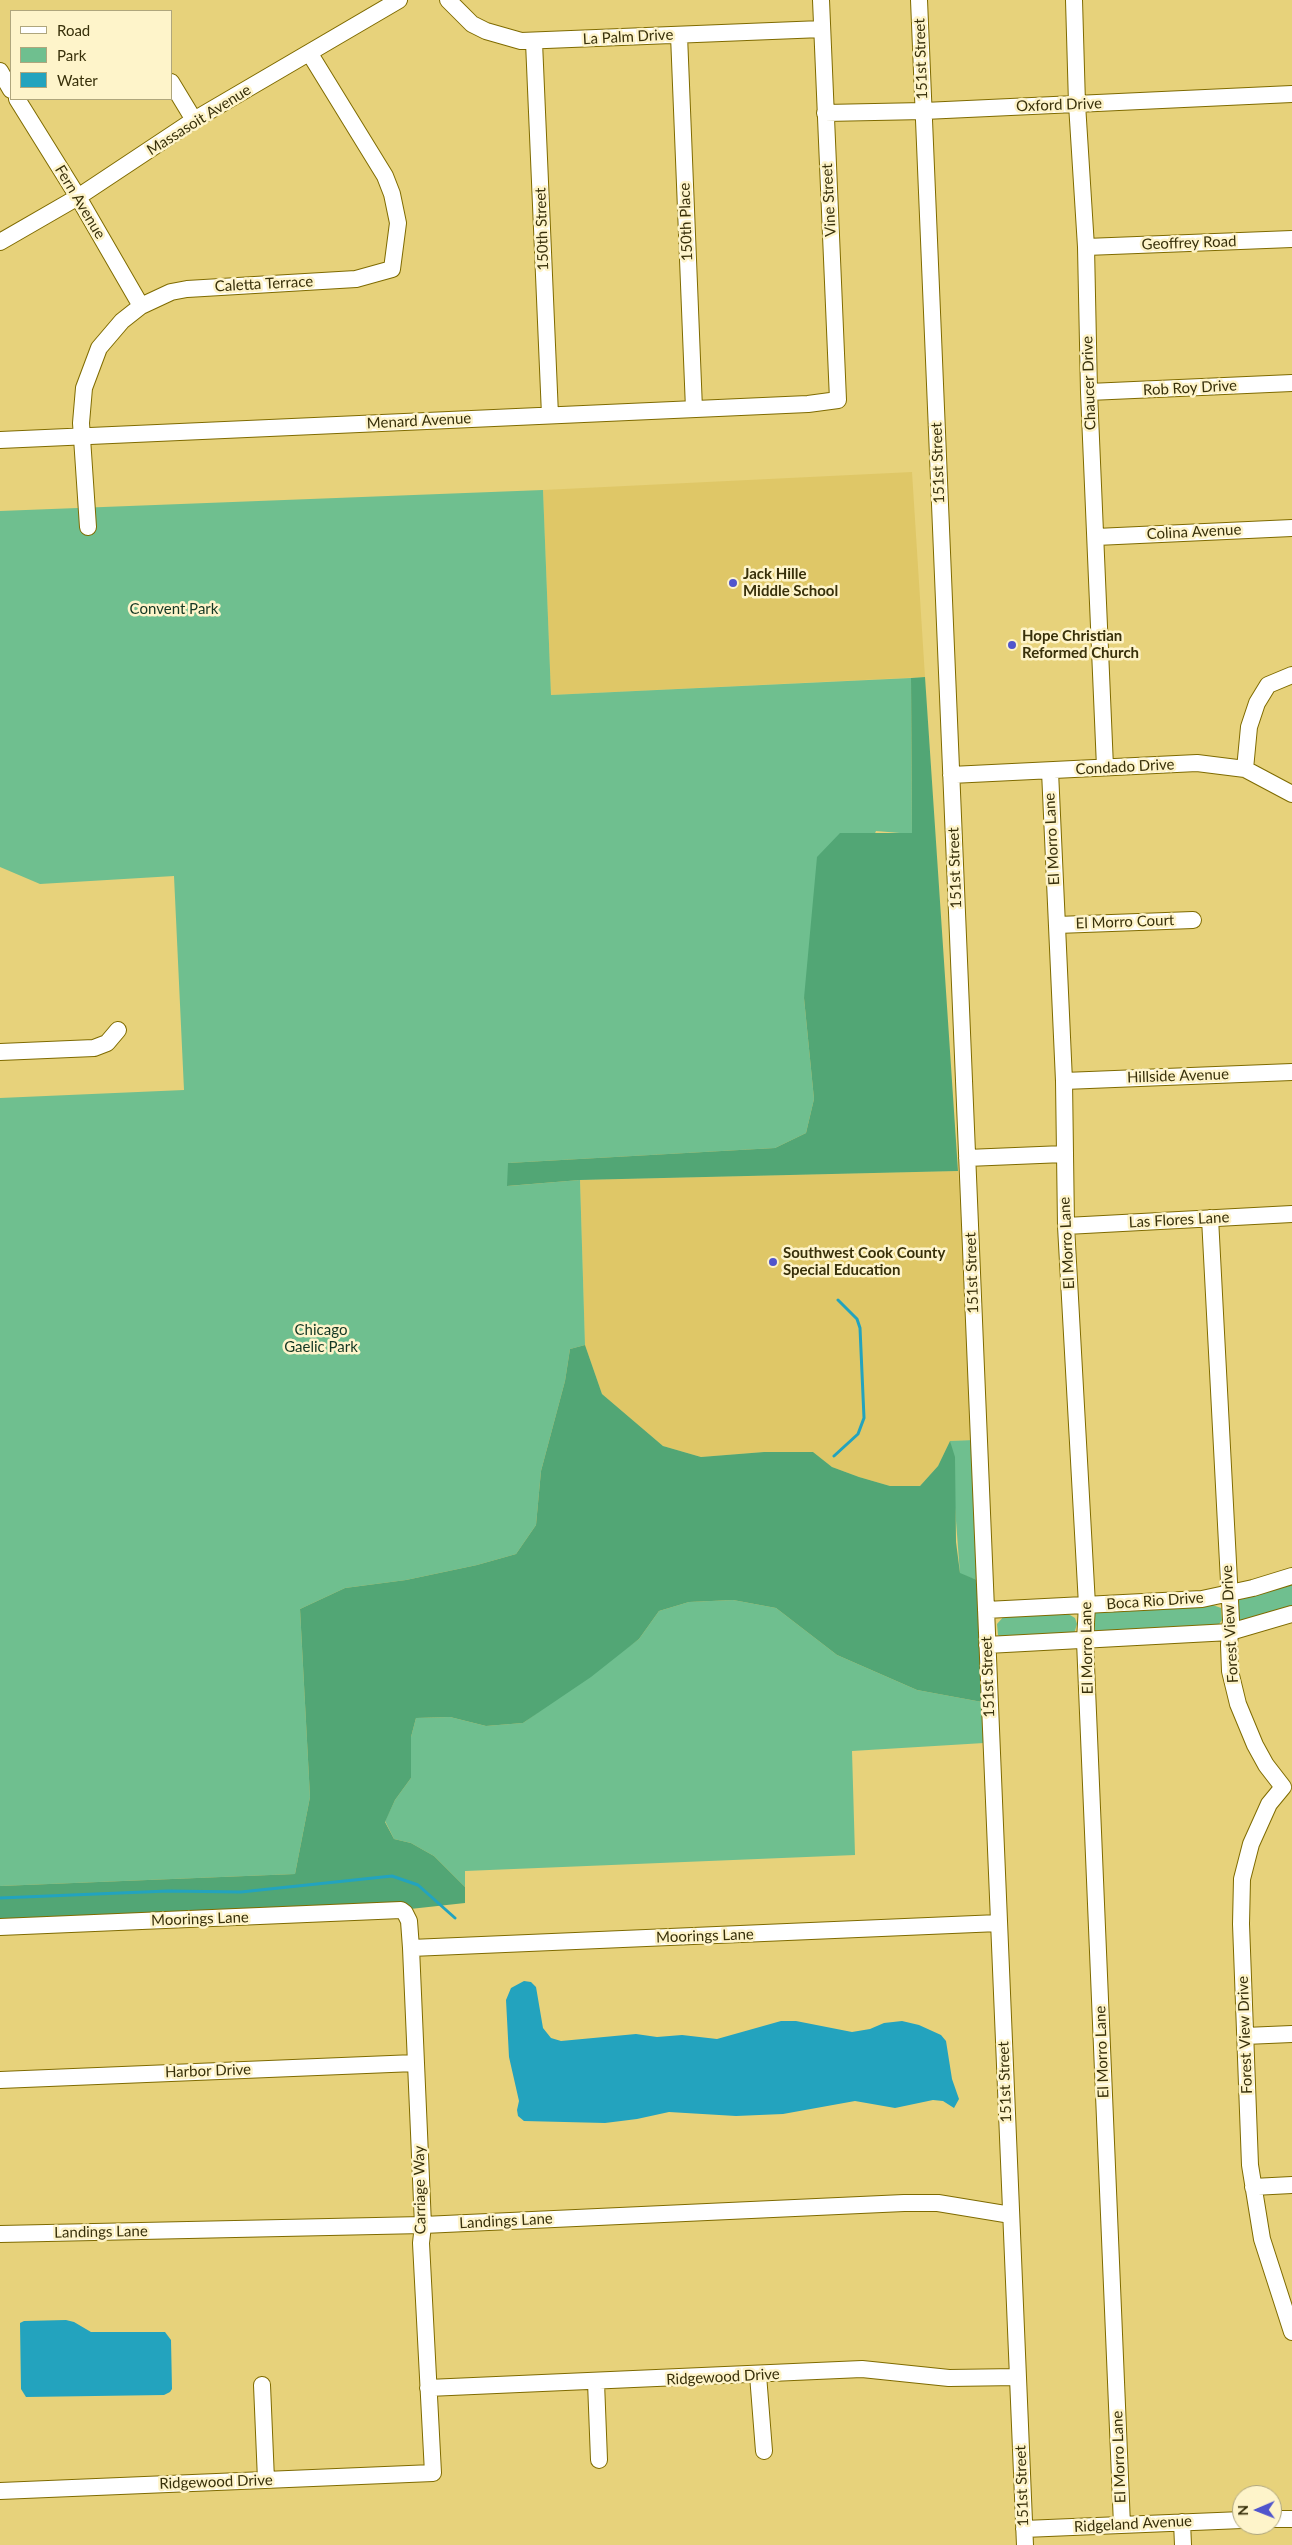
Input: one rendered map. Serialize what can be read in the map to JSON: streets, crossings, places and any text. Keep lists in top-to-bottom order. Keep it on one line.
{"streets":{"street":["La Palm Drive","151st Street","Oxford Drive","Massasoit Avenue","Vine Street","Fern Avenue","150th Place","150th Street","Geoffrey Road","Caletta Terrace","Chaucer Drive","Rob Roy Drive","Menard Avenue","Colina Avenue","Condado Drive","El Morro Lane","El Morro Court","Hillside Avenue","Las Flores Lane","Boca Rio Drive","Forest View Drive","Moorings Lane","Harbor Drive","Carriage Way","Landings Lane","Ridgewood Drive","Ridgeland Avenue"]},"crossings":[["La Palm Drive","Vine Street"],["La Palm Drive","150th Place"],["La Palm Drive","150th Street"],["151st Street","Oxford Drive"],["151st Street","Condado Drive"],["151st Street","Boca Rio Drive"],["151st Street","Moorings Lane"],["151st Street","Landings Lane"],["151st Street","Ridgewood Drive"],["151st Street","Ridgeland Avenue"],["Oxford Drive","Vine Street"],["Oxford Drive","Chaucer Drive"],["Massasoit Avenue","Fern Avenue"],["Massasoit Avenue","Caletta Terrace"],["Vine Street","Menard Avenue"],["Fern Avenue","Caletta Terrace"],["150th Place","Menard Avenue"],["150th Street","Menard Avenue"],["Geoffrey Road","Chaucer Drive"],["Caletta Terrace","Menard Avenue"],["Chaucer Drive","Rob Roy Drive"],["Chaucer Drive","Colina Avenue"],["Chaucer Drive","Condado Drive"],["Condado Drive","El Morro Lane"],["El Morro Lane","El Morro Court"],["El Morro Lane","Hillside Avenue"],["El Morro Lane","Las Flores Lane"],["El Morro Lane","Boca Rio Drive"],["El Morro Lane","Ridgeland Avenue"],["Las Flores Lane","Forest View Drive"],["Boca Rio Drive","Forest View Drive"],["Moorings Lane","Carriage Way"],["Harbor Drive","Carriage Way"],["Carriage Way","Landings Lane"],["Carriage Way","Ridgewood Drive"]],"parks":["Convent Park","Chicago Gaelic Park"],"places":["Jack Hille Middle School","Hope Christian Reformed Church","Southwest Cook County Special Education"],"legend":["Road","Park","Water"],"north":"left"}
